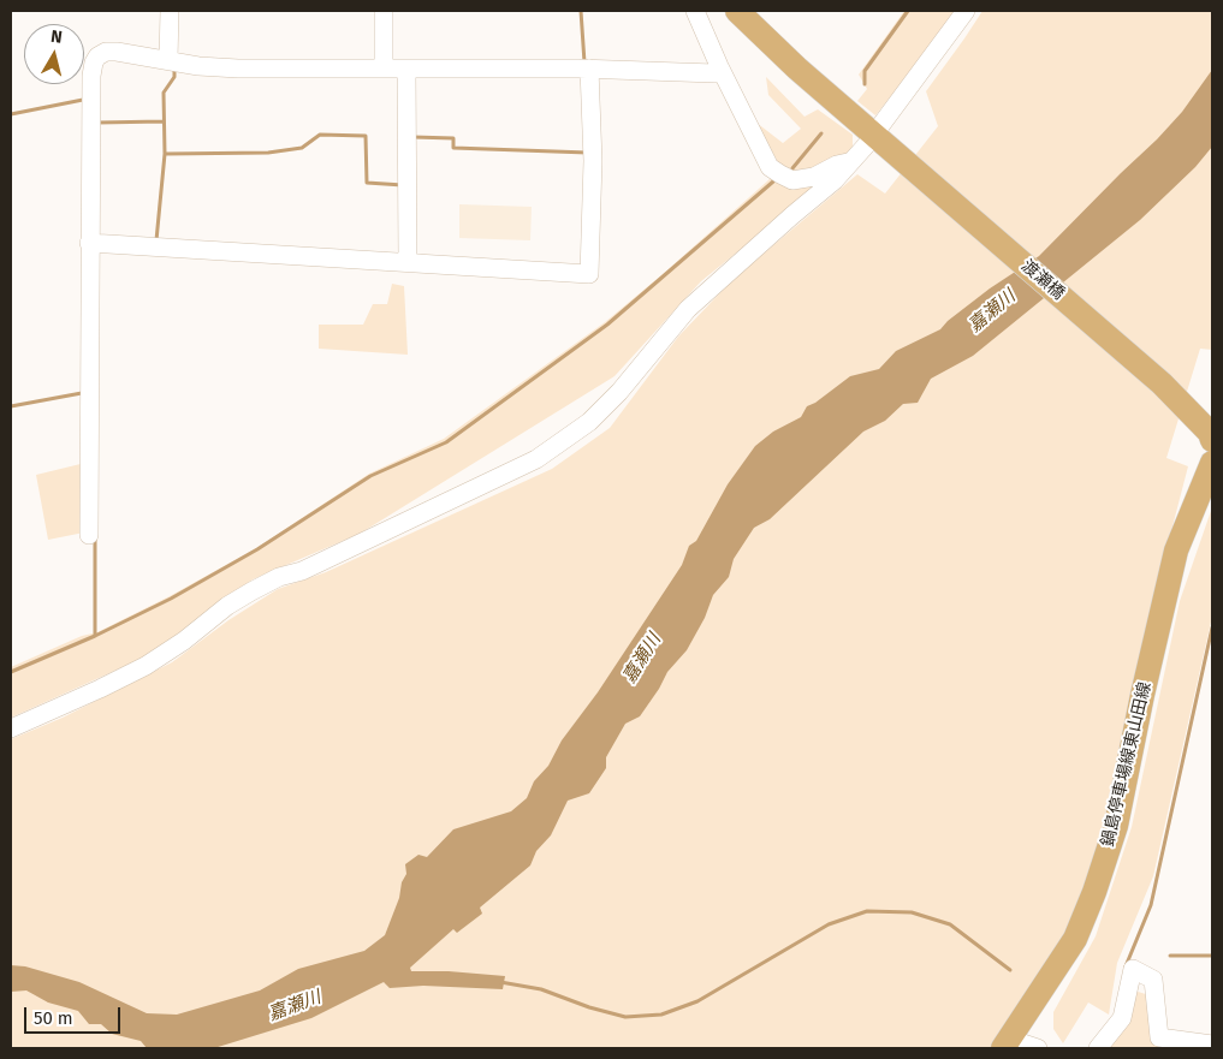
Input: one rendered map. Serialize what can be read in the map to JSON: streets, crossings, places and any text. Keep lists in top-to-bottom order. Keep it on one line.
{"streets":{"main road":["渡瀬橋","鍋島停車場線東山田線"]},"water":["嘉瀬川"],"scale_bar":"50 m","north":"top"}
